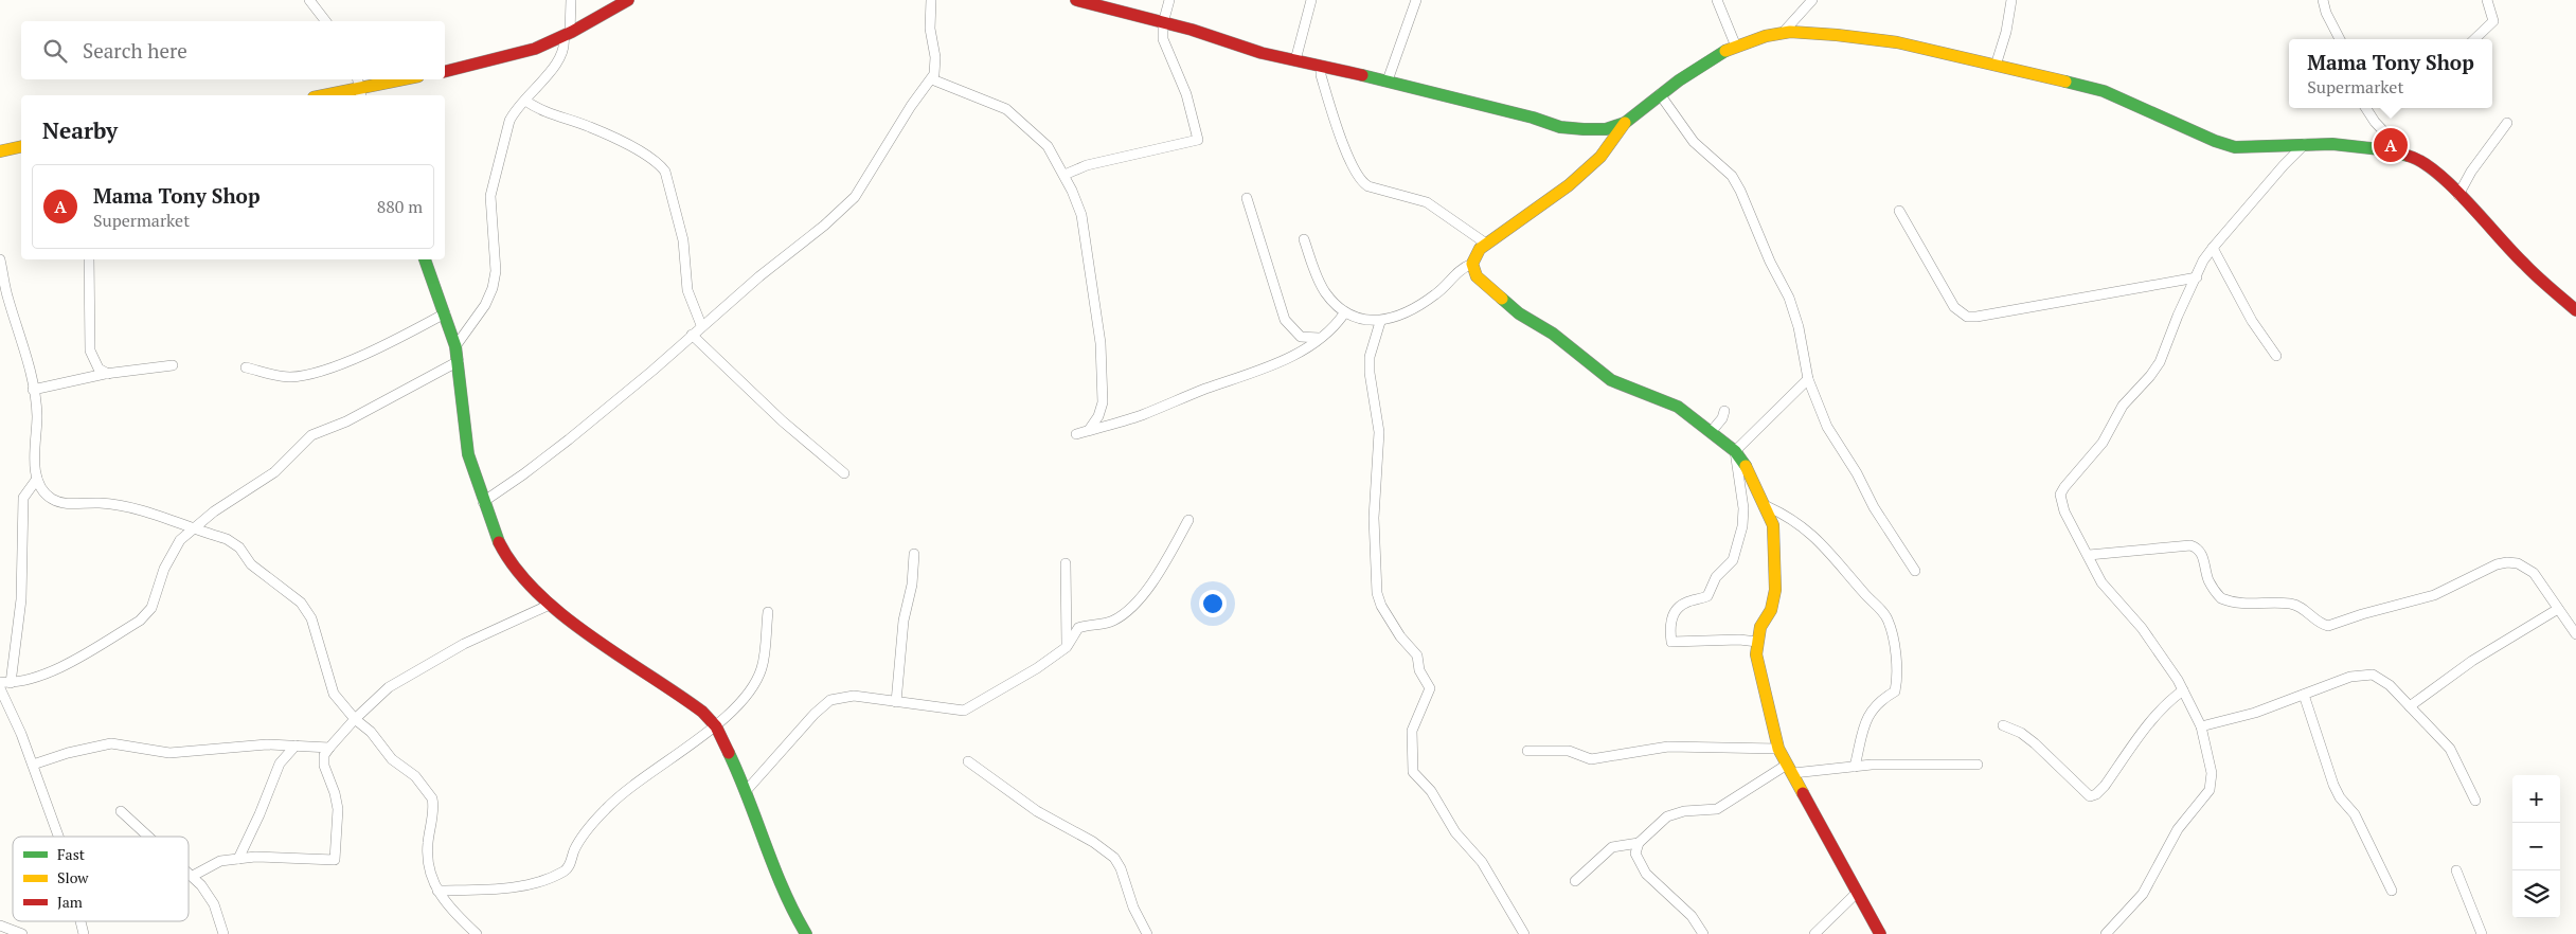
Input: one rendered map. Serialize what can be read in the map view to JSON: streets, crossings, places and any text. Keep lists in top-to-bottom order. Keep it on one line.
{"legend":["Fast","Slow","Jam"],"page":{"search":"Search here","popup":["Mama Tony Shop","Supermarket"],"heading":"Nearby","pins":"A","list":[{"mark":"A","name":"Mama Tony Shop","note":"Supermarket","value":"880 m"}],"map_buttons":["+","−"]}}
